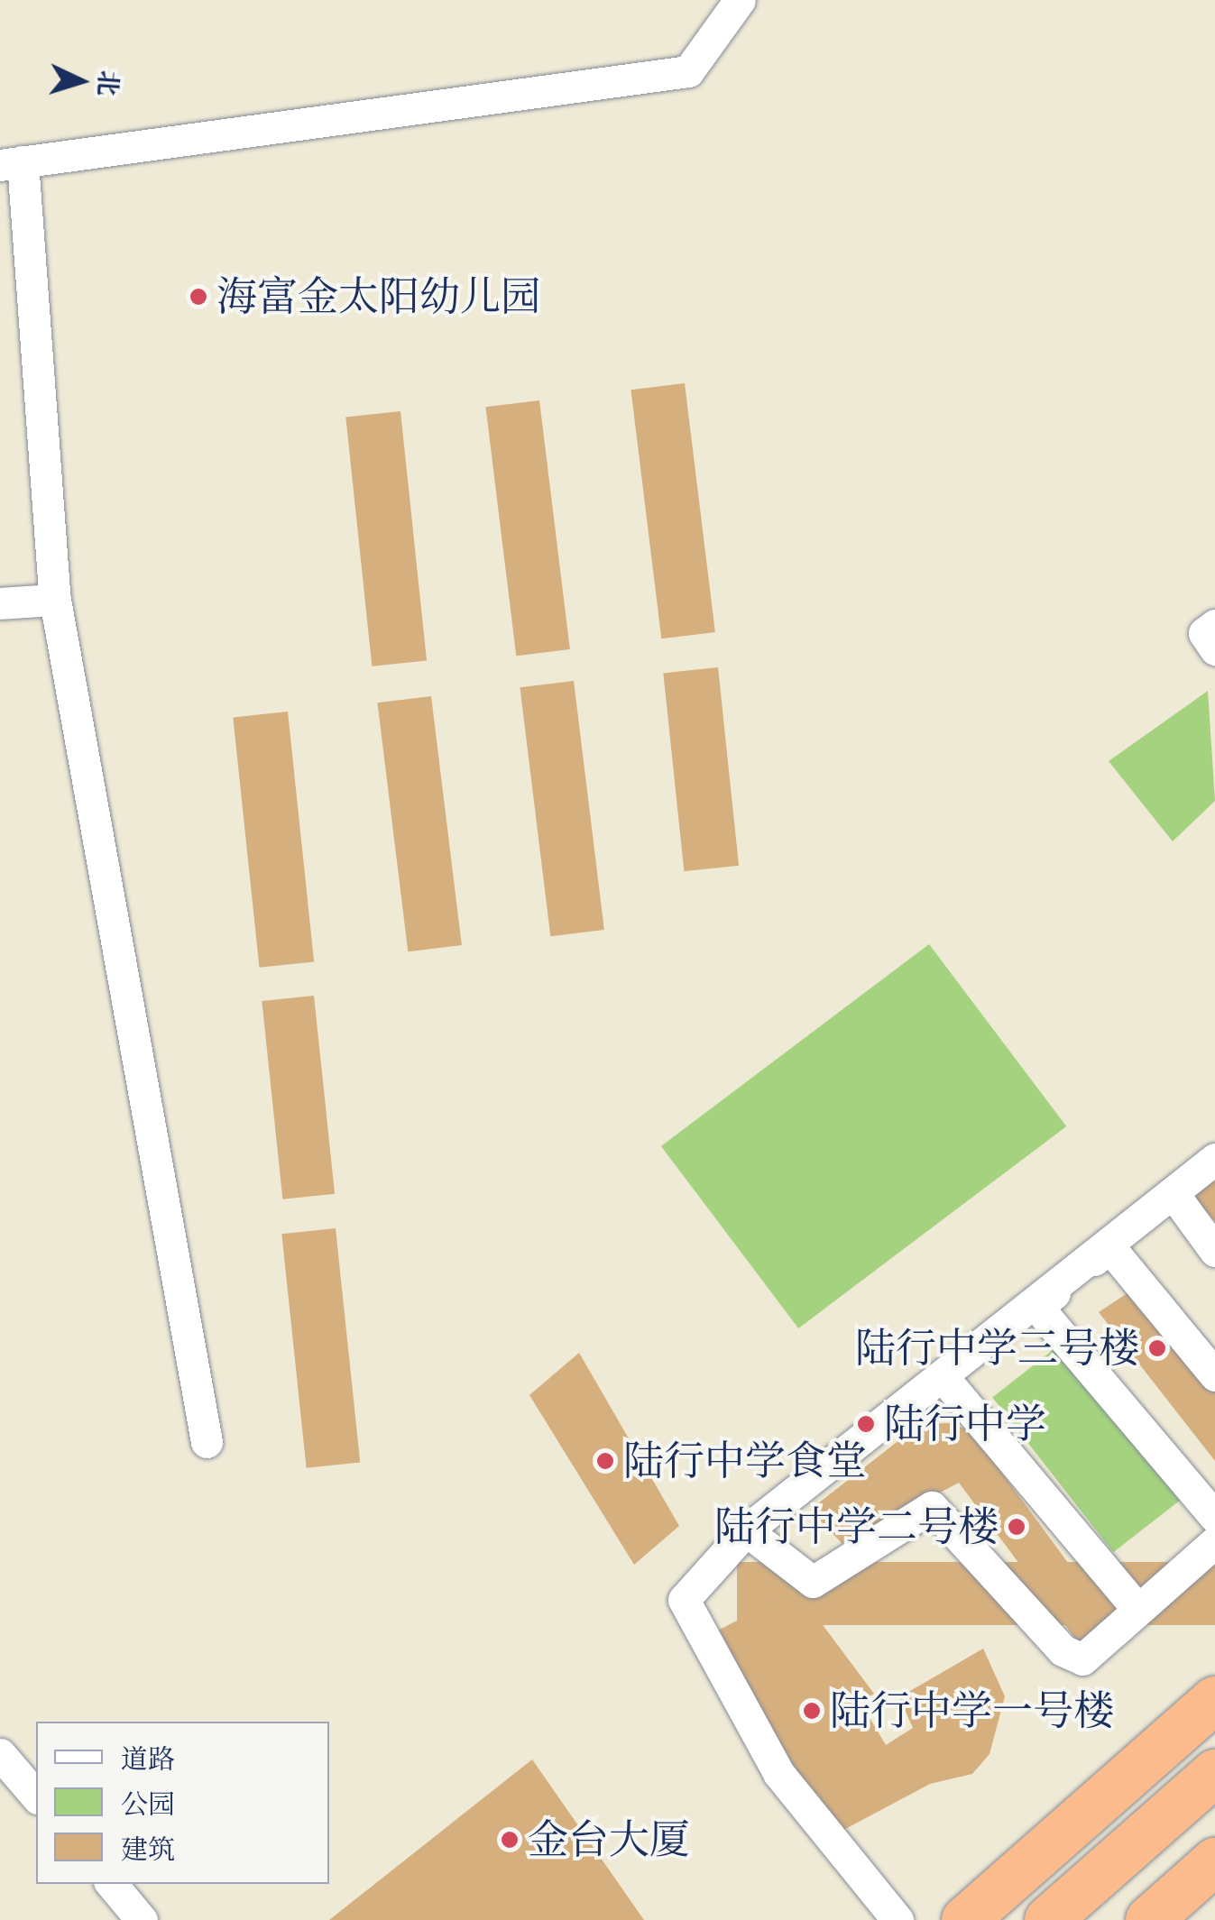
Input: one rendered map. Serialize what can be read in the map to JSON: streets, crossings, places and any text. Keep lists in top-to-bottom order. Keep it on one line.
{"places":["海富金太阳幼儿园","陆行中学三号楼","陆行中学","陆行中学食堂","陆行中学二号楼","陆行中学一号楼","金台大厦"],"legend":["道路","公园","建筑"],"north":"right"}
